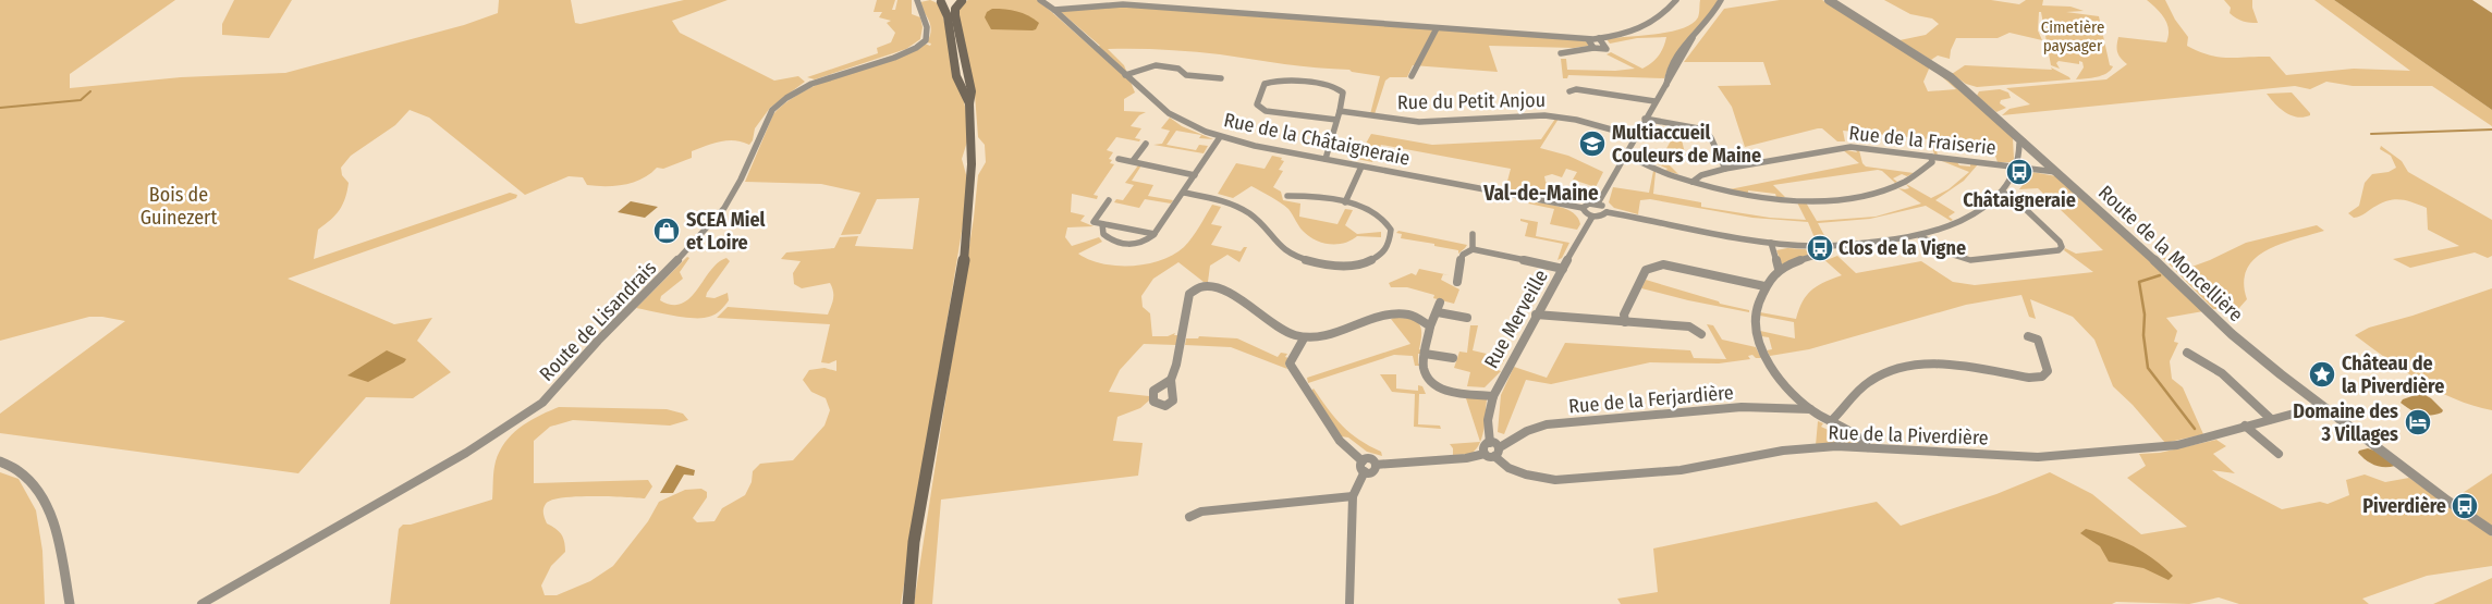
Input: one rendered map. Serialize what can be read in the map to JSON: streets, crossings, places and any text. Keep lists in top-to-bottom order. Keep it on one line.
{"streets":{"street":["Rue du Petit Anjou","Rue de la Châtaigneraie","Rue de la Fraiserie","Route de la Moncellière","Rue Merveille","Route de Lisandrais","Rue de la Ferjardière","Rue de la Piverdière"]},"crossings":[["Rue de la Fraiserie","Route de la Moncellière"],["Route de la Moncellière","Rue de la Piverdière"]],"districts":["Val-de-Maine"],"parks":["Cimetière paysager","Bois de Guinezert"],"places":{"school or university":["Multiaccueil Couleurs de Maine"],"bus stop":["Châtaigneraie","Clos de la Vigne","Piverdière"],"shop":["SCEA Miel et Loire"],"place":["Château de la Piverdière"],"hotel":["Domaine des 3 Villages"]}}
